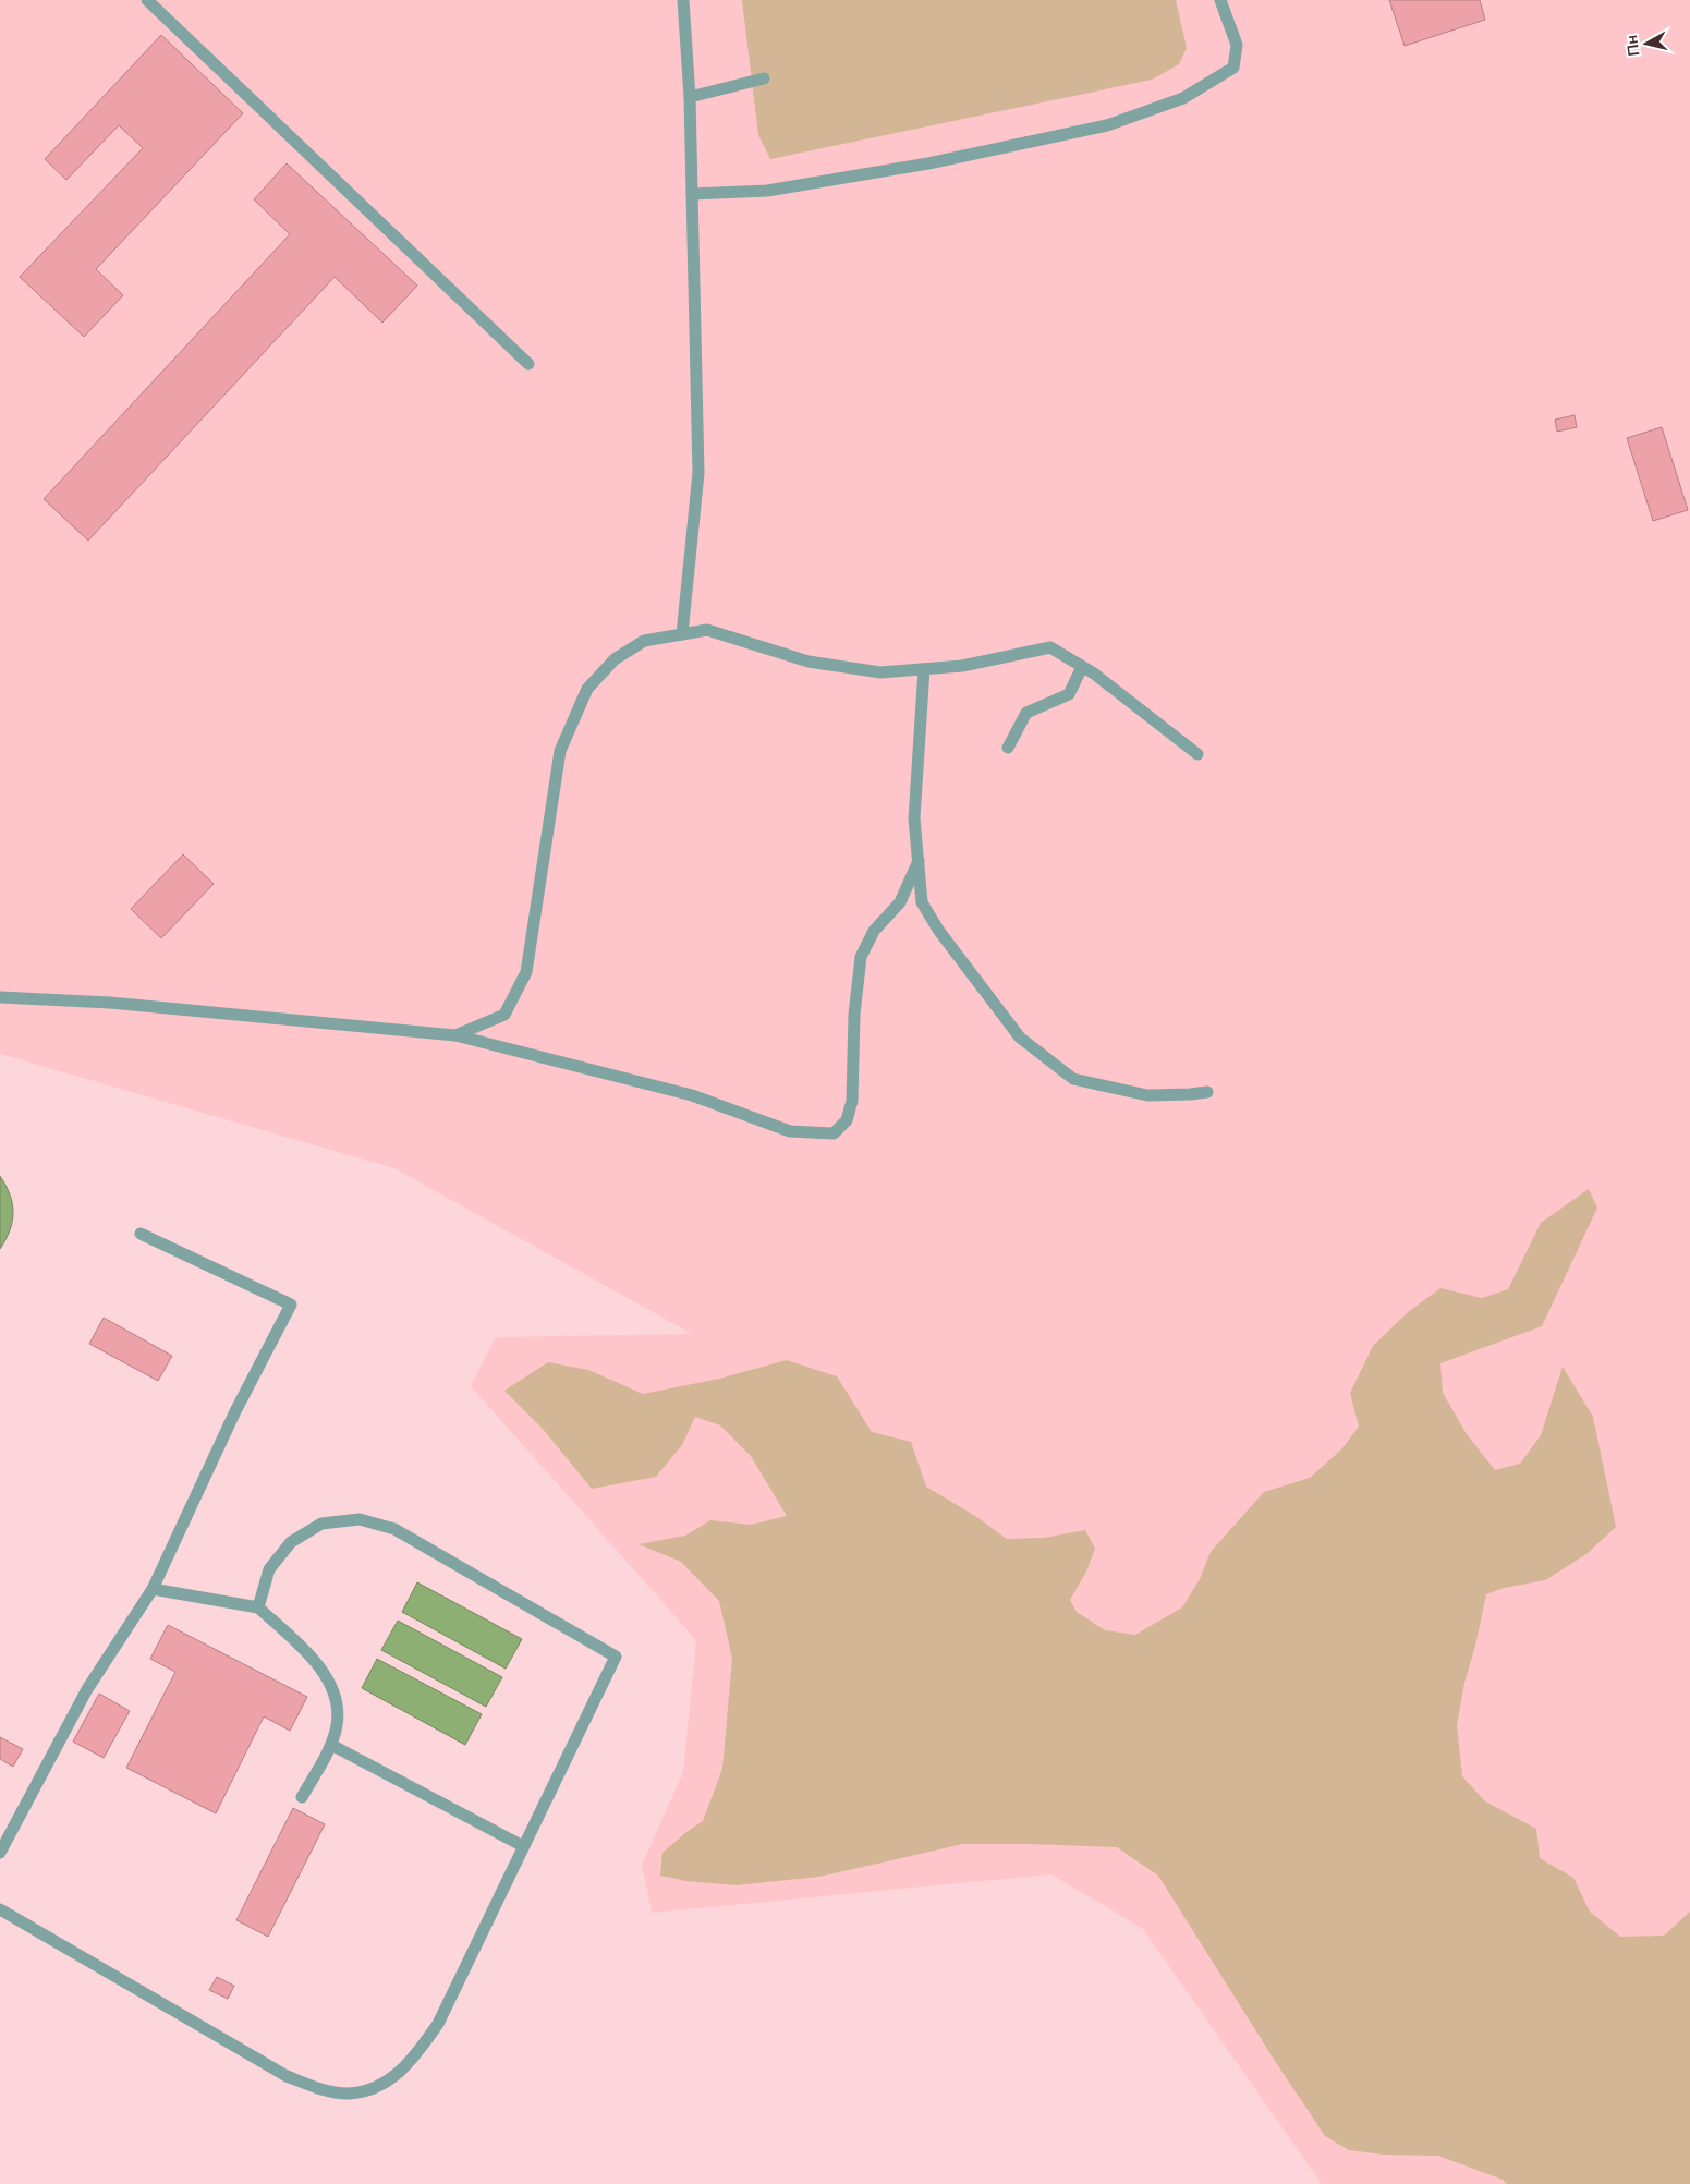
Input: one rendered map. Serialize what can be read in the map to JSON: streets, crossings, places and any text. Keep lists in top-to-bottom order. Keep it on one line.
{"north":"left"}
